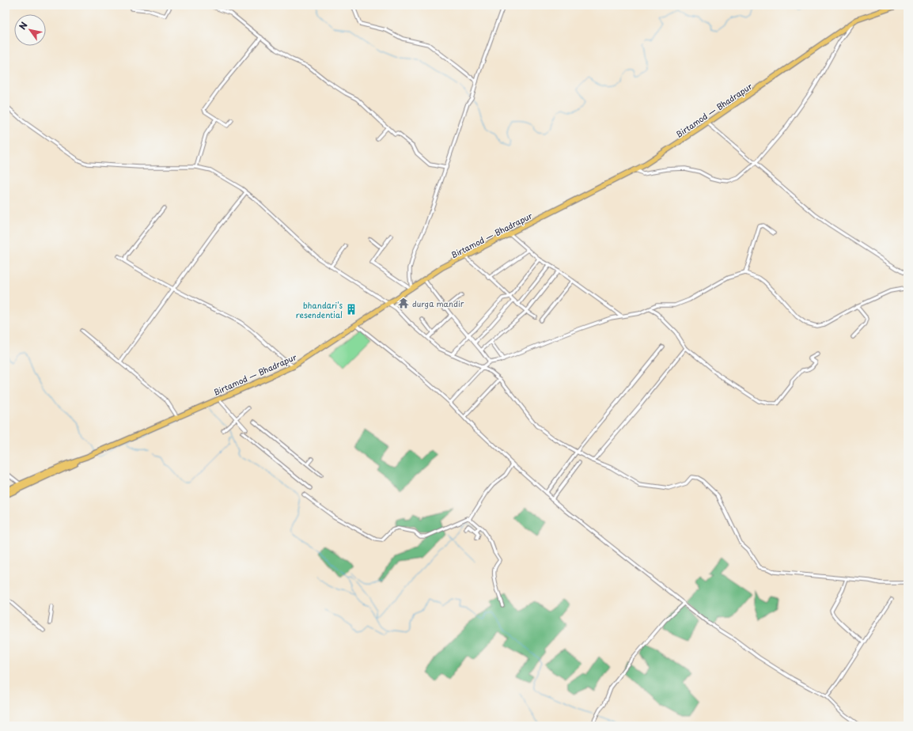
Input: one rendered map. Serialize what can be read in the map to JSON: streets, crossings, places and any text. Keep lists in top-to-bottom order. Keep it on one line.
{"streets":{"main road":["Birtamod — Bhadrapur"]},"places":{"temple":["durga mandir"],"building":["bhandari's resendential"]},"north":"top left"}
